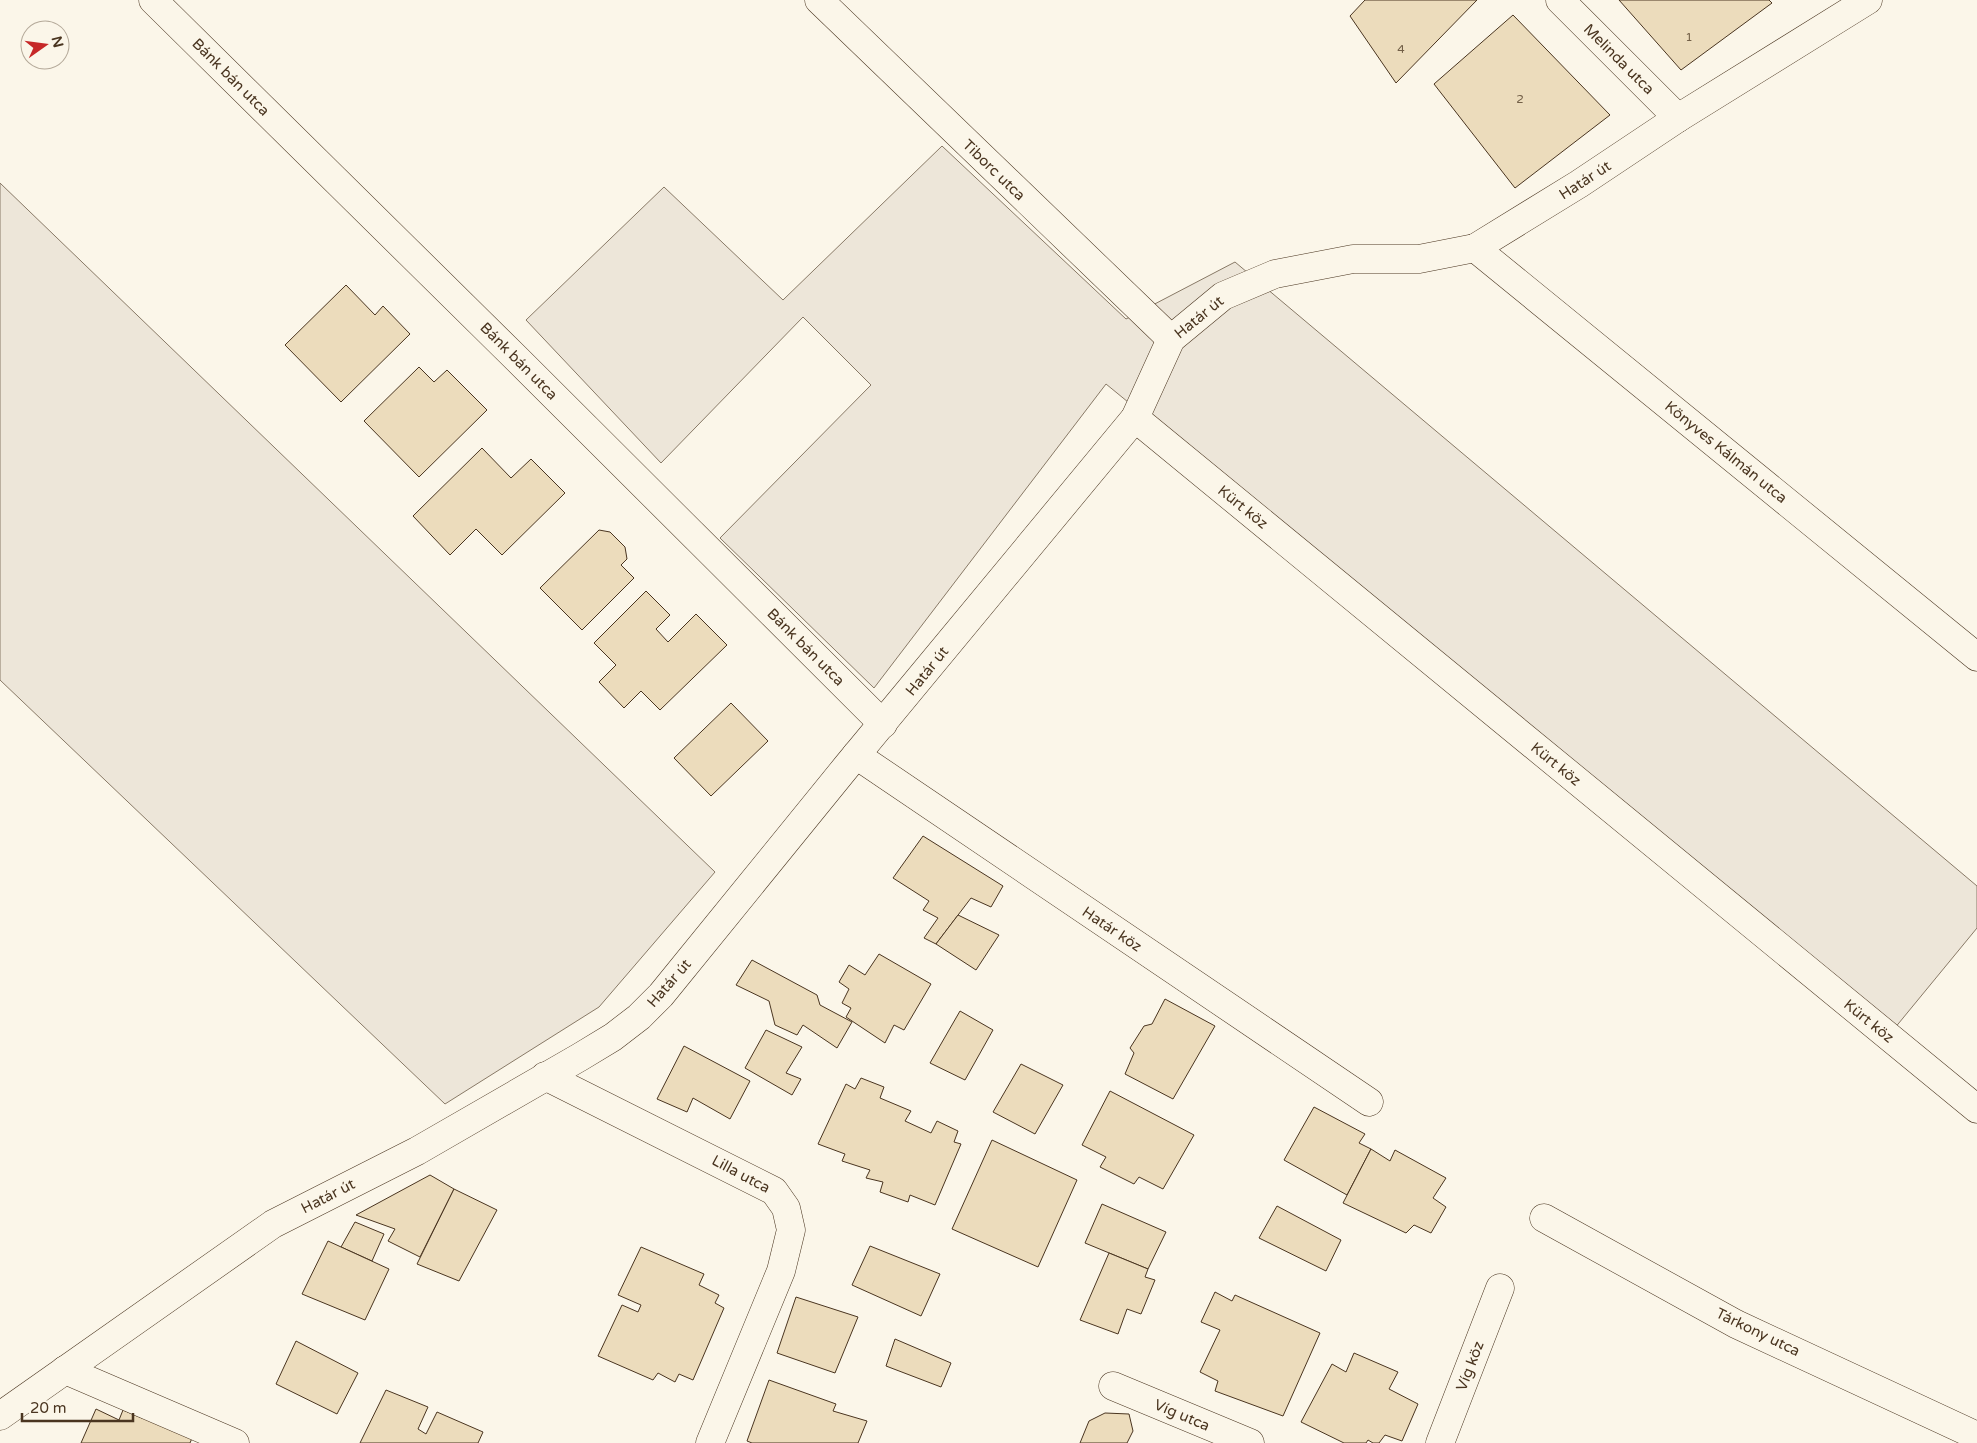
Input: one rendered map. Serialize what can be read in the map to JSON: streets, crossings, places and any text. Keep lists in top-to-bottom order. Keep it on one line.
{"streets":{"street":["Melinda utca","Bánk bán utca","Tiborc utca","Határ út","Könyves Kálmán utca","Kürt köz","Határ köz","Lilla utca","Tárkony utca","Víg köz","Víg utca"]},"crossings":[["Melinda utca","Határ út"],["Bánk bán utca","Határ út"],["Tiborc utca","Határ út"],["Határ út","Könyves Kálmán utca"],["Határ út","Kürt köz"],["Határ út","Határ köz"],["Határ út","Lilla utca"]],"house_numbers":["1","4","2"],"scale_bar":"20 m","north":"right"}
